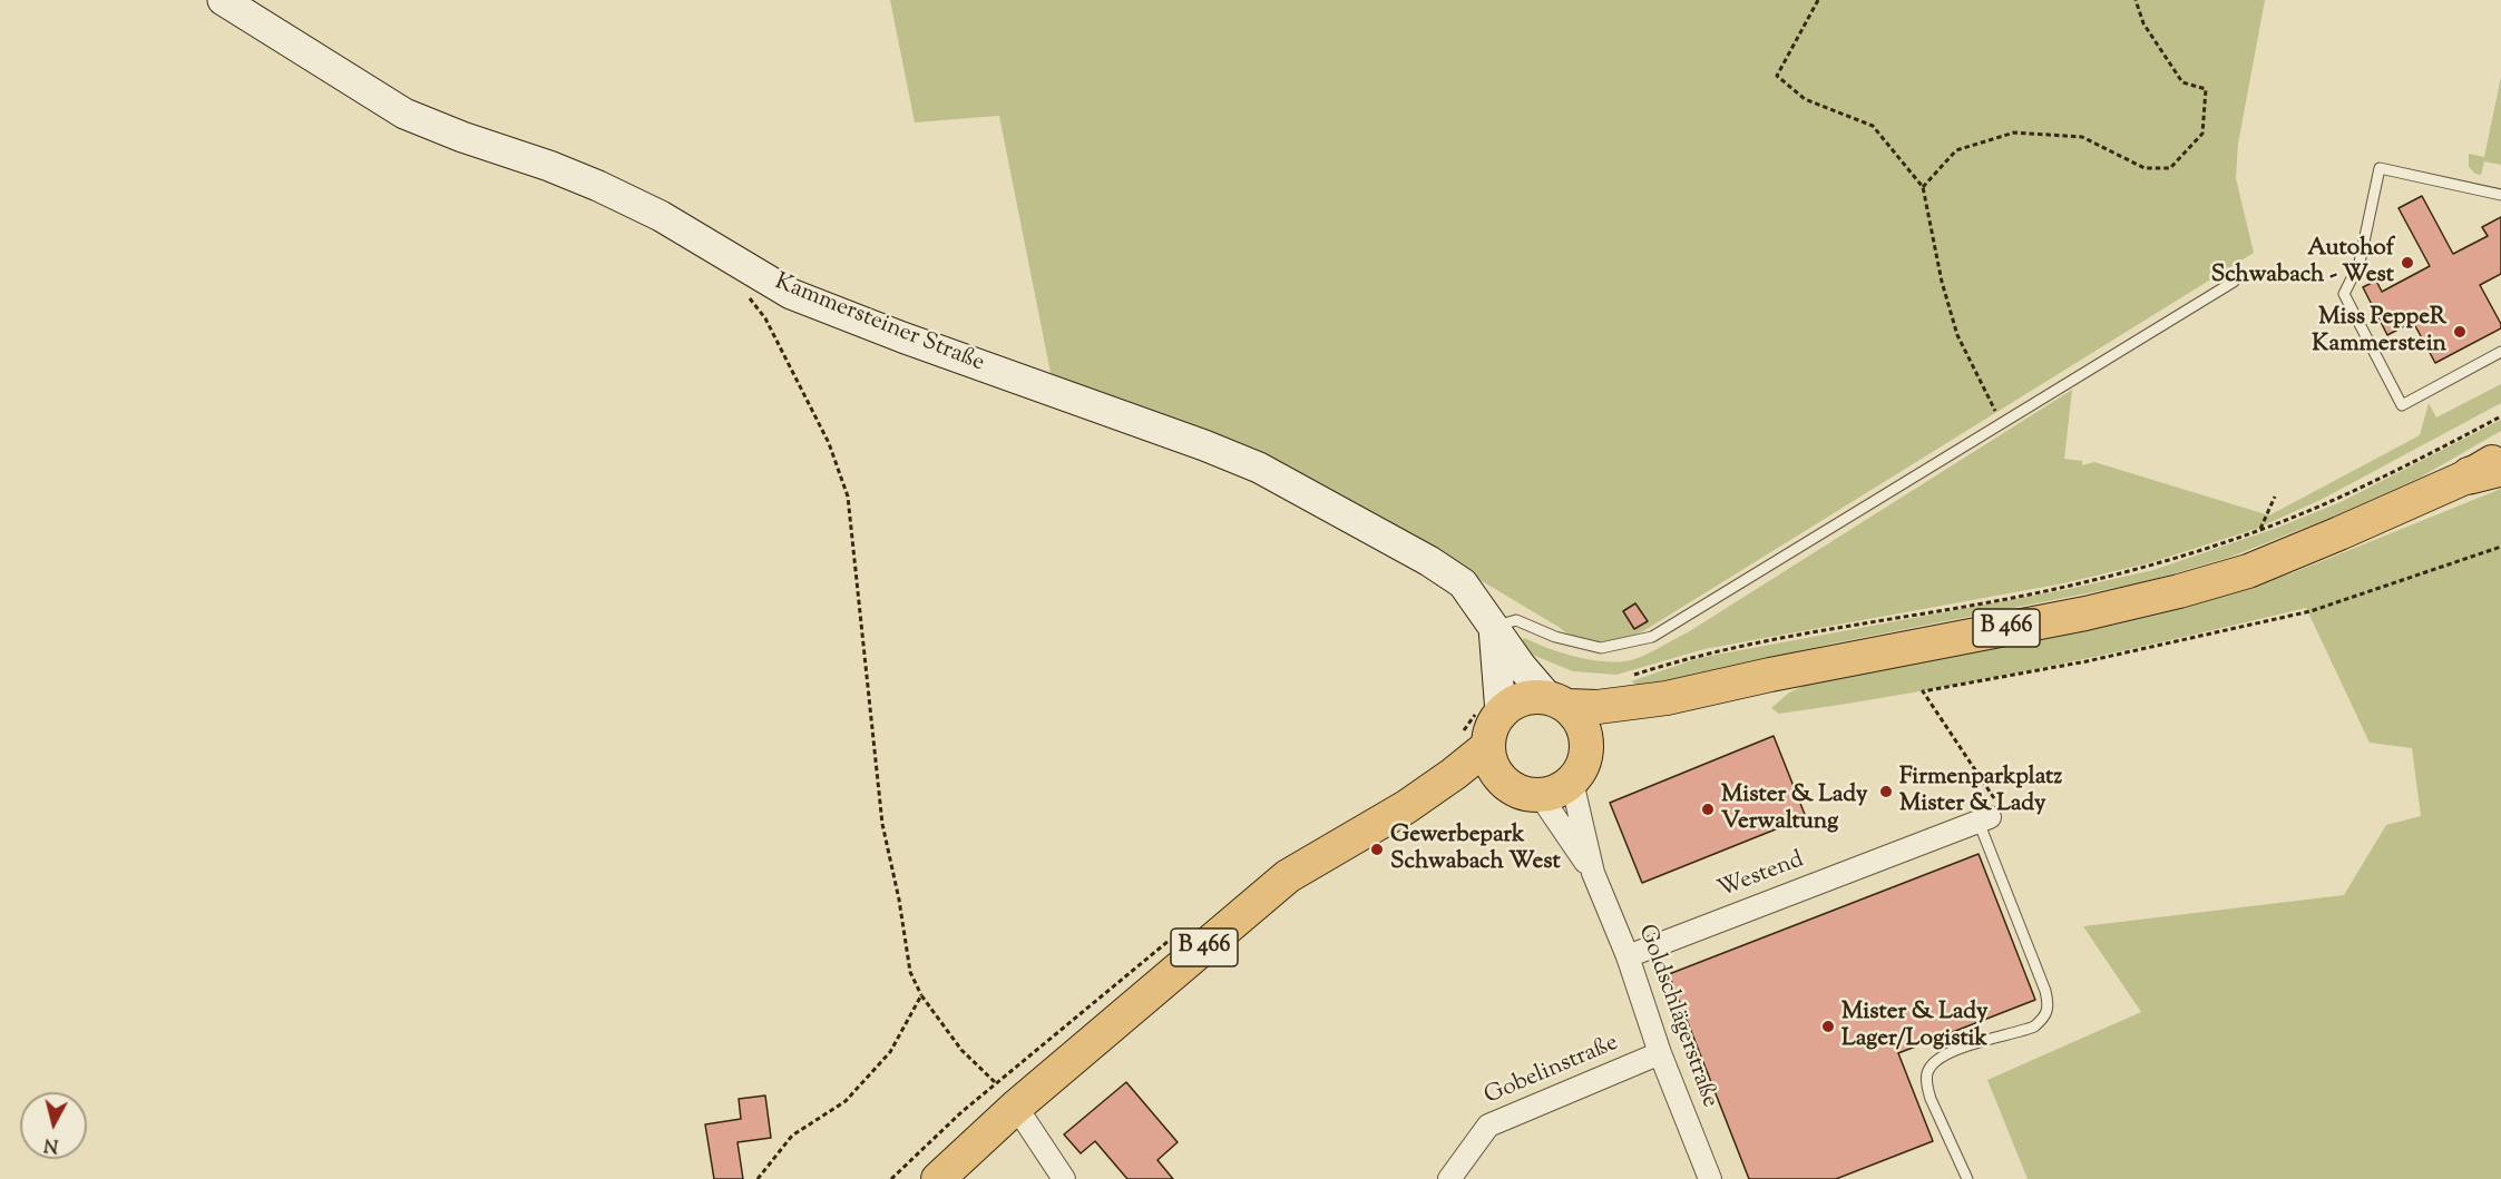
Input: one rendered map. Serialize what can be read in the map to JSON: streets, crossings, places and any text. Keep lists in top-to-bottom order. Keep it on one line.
{"streets":{"main road":["B 466"],"street":["Kammersteiner Straße","Westend","Goldschlägerstraße","Gobelinstraße"]},"crossings":[["Kammersteiner Straße","B 466"],["Kammersteiner Straße","Goldschlägerstraße"],["B 466","Goldschlägerstraße"],["Westend","Goldschlägerstraße"],["Goldschlägerstraße","Gobelinstraße"]],"places":["Autohof Schwabach - West","Miss PeppeR Kammerstein","Firmenparkplatz Mister & Lady","Mister & Lady Verwaltung","Gewerbepark Schwabach West","Mister & Lady Lager/Logistik"],"north":"bottom"}
